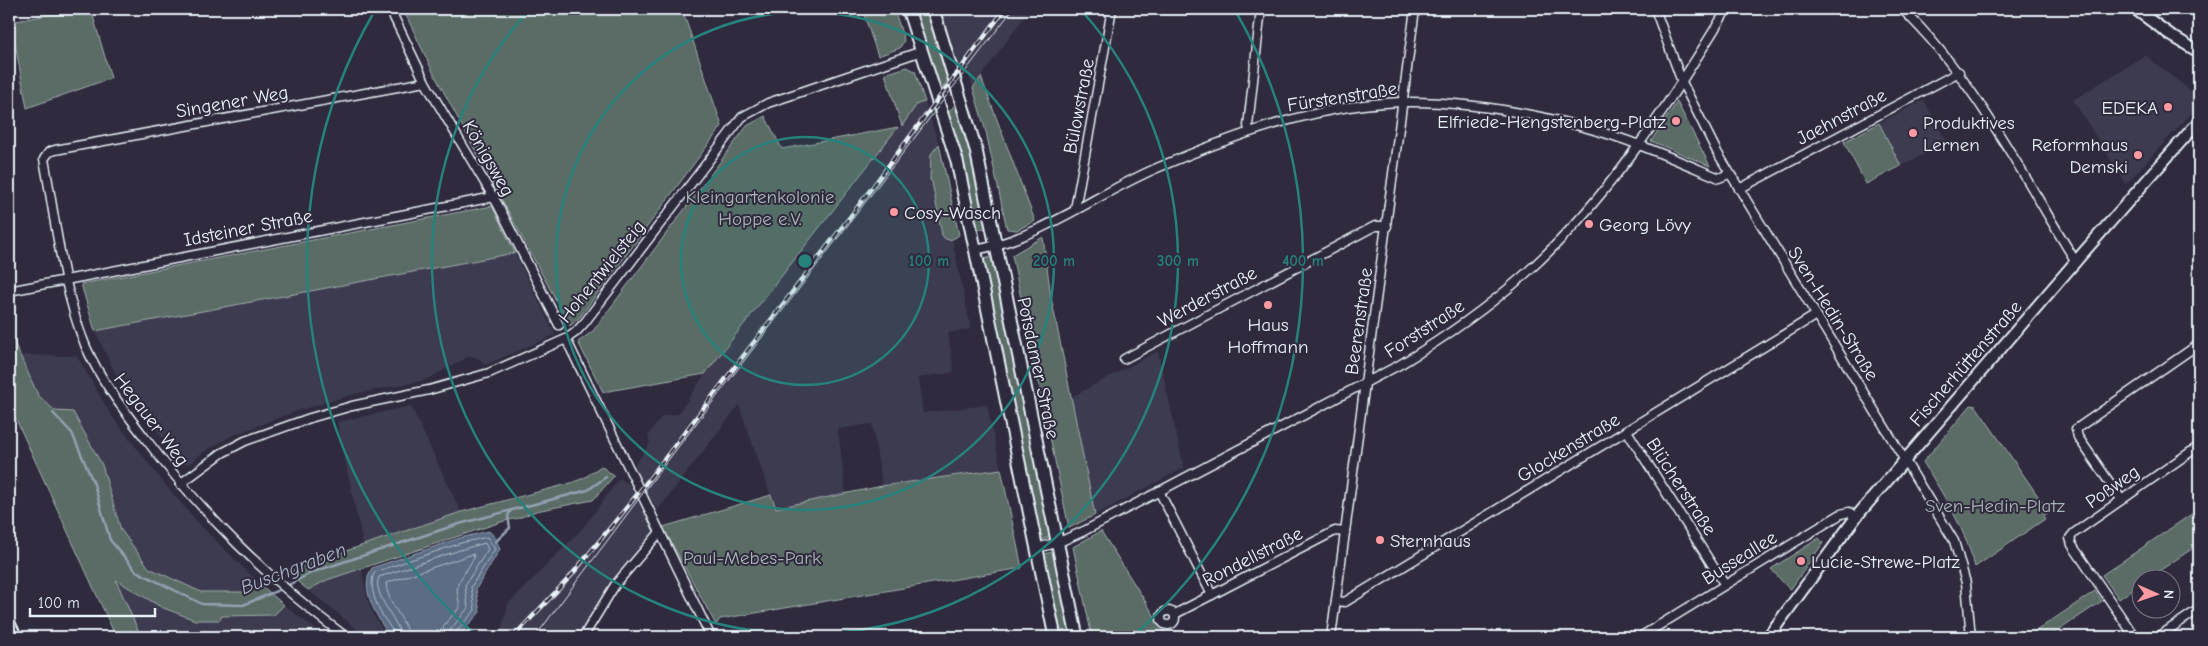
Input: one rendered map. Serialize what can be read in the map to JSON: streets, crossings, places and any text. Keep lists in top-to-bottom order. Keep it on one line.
{"streets":{"main road":["Potsdamer Straße"],"street":["Fürstenstraße","Singener Weg","Bülowstraße","Jaehnstraße","Königsweg","Idsteiner Straße","Hohentwielsteig","Werderstraße","Sven-Hedin-Straße","Beerenstraße","Forststraße","Fischerhüttenstraße","Hegauer Weg","Glockenstraße","Blücherstraße","Poßweg","Rondellstraße","Busseallee"]},"crossings":[["Fürstenstraße","Bülowstraße"],["Fürstenstraße","Sven-Hedin-Straße"],["Fürstenstraße","Beerenstraße"],["Fürstenstraße","Forststraße"],["Fürstenstraße","Potsdamer Straße"],["Singener Weg","Königsweg"],["Singener Weg","Hegauer Weg"],["Jaehnstraße","Sven-Hedin-Straße"],["Königsweg","Idsteiner Straße"],["Idsteiner Straße","Hegauer Weg"],["Hohentwielsteig","Potsdamer Straße"],["Hohentwielsteig","Hegauer Weg"],["Werderstraße","Beerenstraße"],["Sven-Hedin-Straße","Forststraße"],["Sven-Hedin-Straße","Fischerhüttenstraße"],["Sven-Hedin-Straße","Glockenstraße"],["Beerenstraße","Forststraße"],["Beerenstraße","Glockenstraße"],["Beerenstraße","Rondellstraße"],["Forststraße","Potsdamer Straße"],["Fischerhüttenstraße","Busseallee"],["Glockenstraße","Blücherstraße"],["Blücherstraße","Busseallee"]],"water":["Buschgraben"],"parks":["Kleingartenkolonie Hoppe e.V.","Sven-Hedin-Platz","Paul-Mebes-Park"],"places":["EDEKA","Elfriede-Hengstenberg-Platz","Produktives Lernen","Reformhaus Demski","Cosy-Wasch","Georg Lövy","Haus Hoffmann","Sternhaus","Lucie-Strewe-Platz"],"scale_bar":"100 m","north":"right","rings":["100 m","200 m","300 m","400 m"]}
